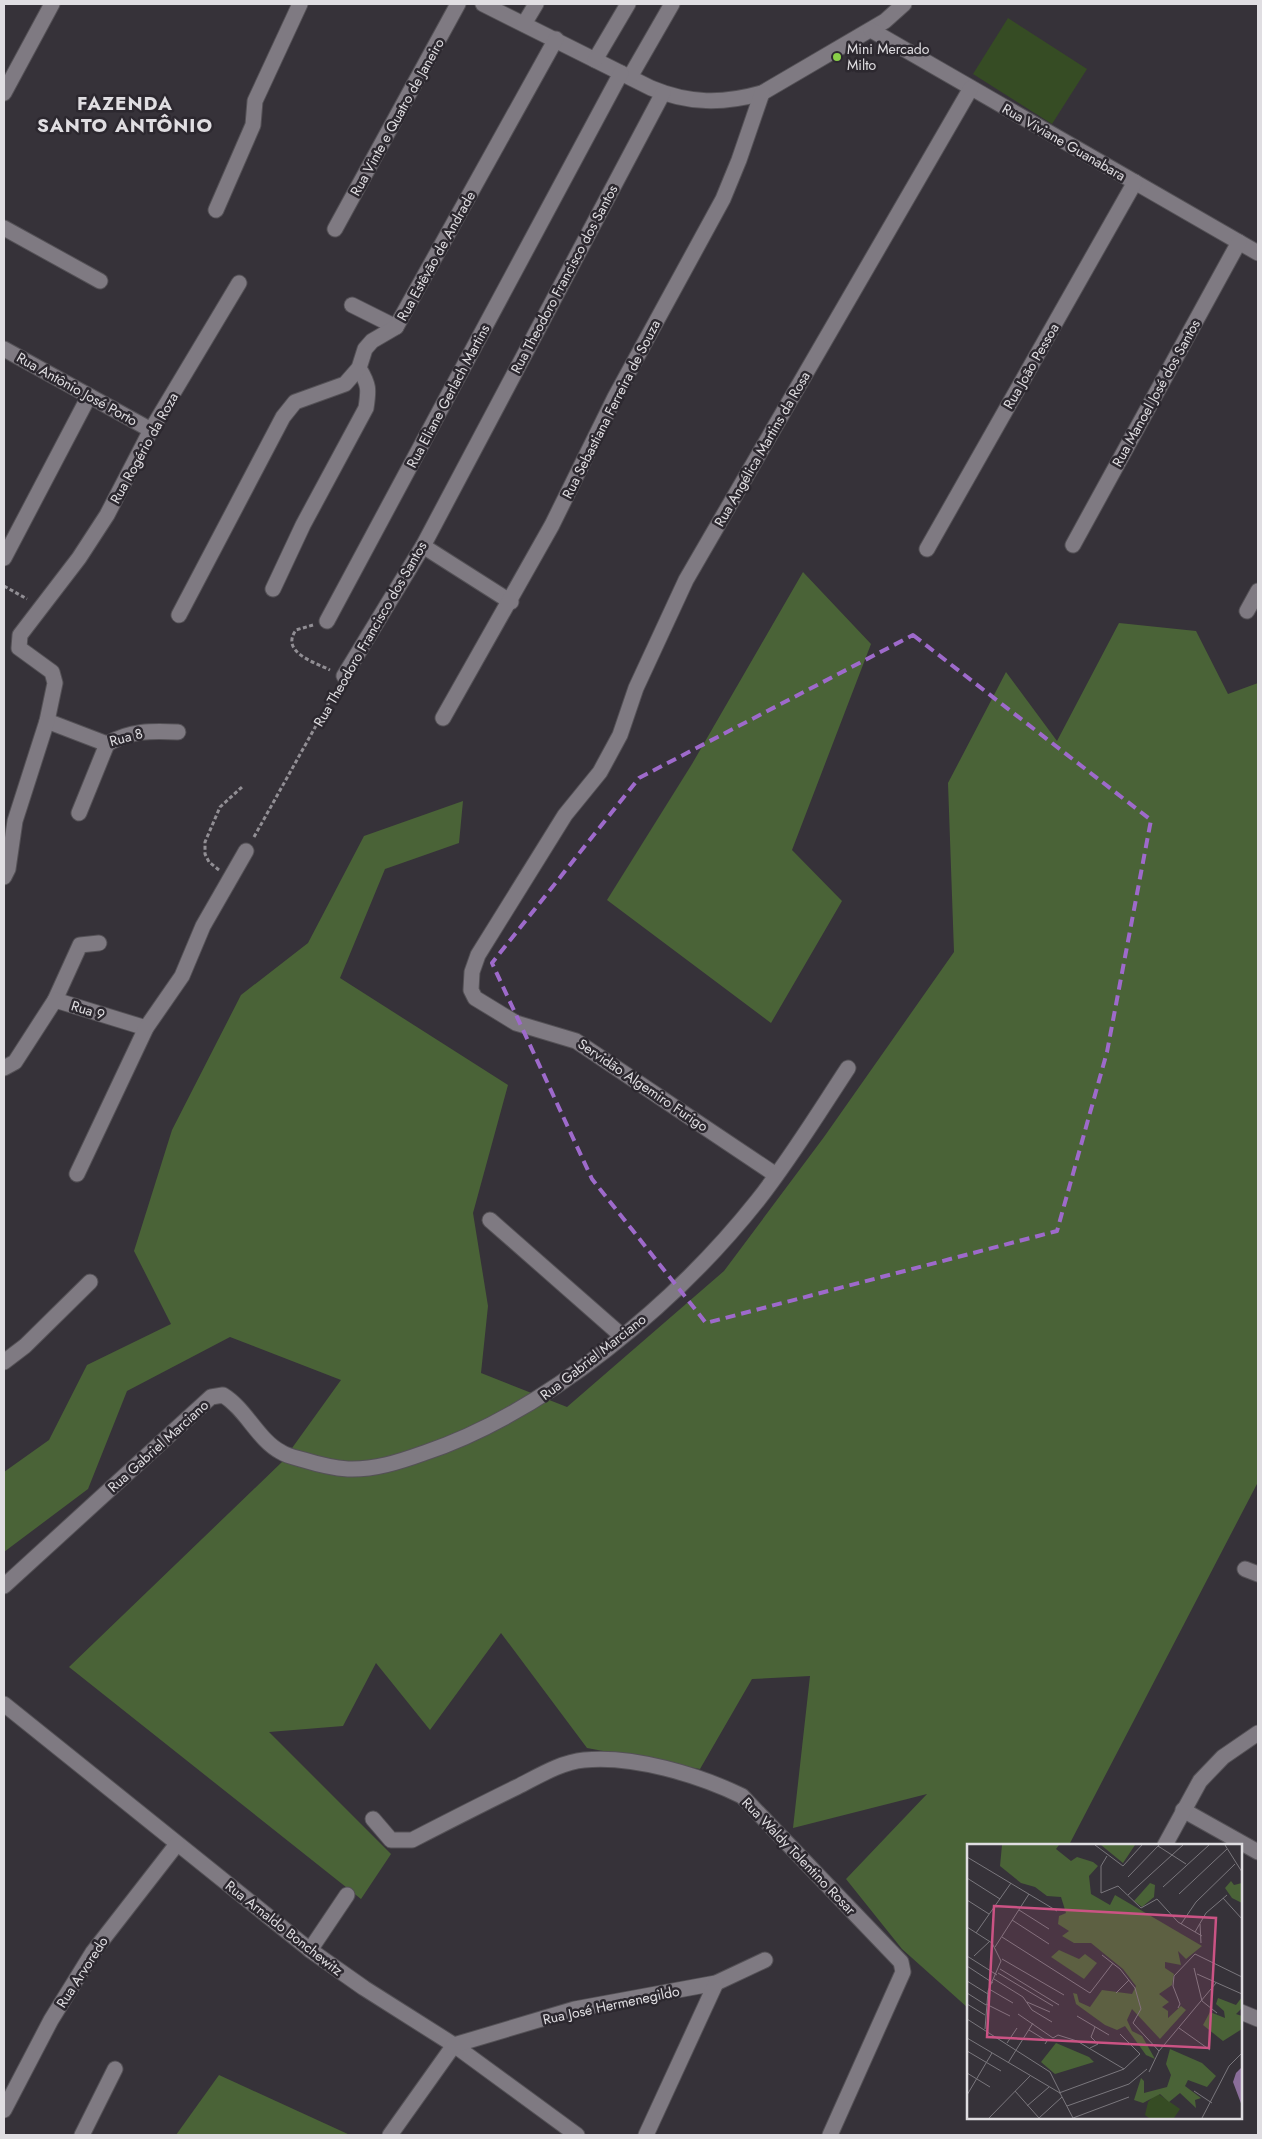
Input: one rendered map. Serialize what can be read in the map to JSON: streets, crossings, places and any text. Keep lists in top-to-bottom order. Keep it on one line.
{"streets":{"street":["Rua Vinte e Quatro de Janeiro","Rua Viviane Guanabara","Rua Estêvão de Andrade","Rua Theodoro Francisco dos Santos","Rua João Pessoa","Rua Antônio José Porto","Rua Manoel José dos Santos","Rua Eliane Gerlach Martins","Rua Sebastiana Ferreira de Souza","Rua Rogério da Roza","Rua Angélica Martins da Rosa","Rua 8","Rua 9","Servidão Algemiro Furigo","Rua Gabriel Marciano","Rua Waldy Tolentino Rosar","Rua Arnaldo Bonchewitz","Rua Arvoredo","Rua José Hermenegildo"]},"crossings":[["Rua Viviane Guanabara","Rua João Pessoa"],["Rua Viviane Guanabara","Rua Manoel José dos Santos"],["Rua Viviane Guanabara","Rua Angélica Martins da Rosa"],["Rua Antônio José Porto","Rua Rogério da Roza"],["Rua Rogério da Roza","Rua 8"],["Rua Angélica Martins da Rosa","Servidão Algemiro Furigo"],["Servidão Algemiro Furigo","Rua Gabriel Marciano"],["Rua Arnaldo Bonchewitz","Rua Arvoredo"],["Rua Arnaldo Bonchewitz","Rua José Hermenegildo"]],"districts":["FAZENDA SANTO ANTÔNIO"],"places":["Mini Mercado Milto"]}
